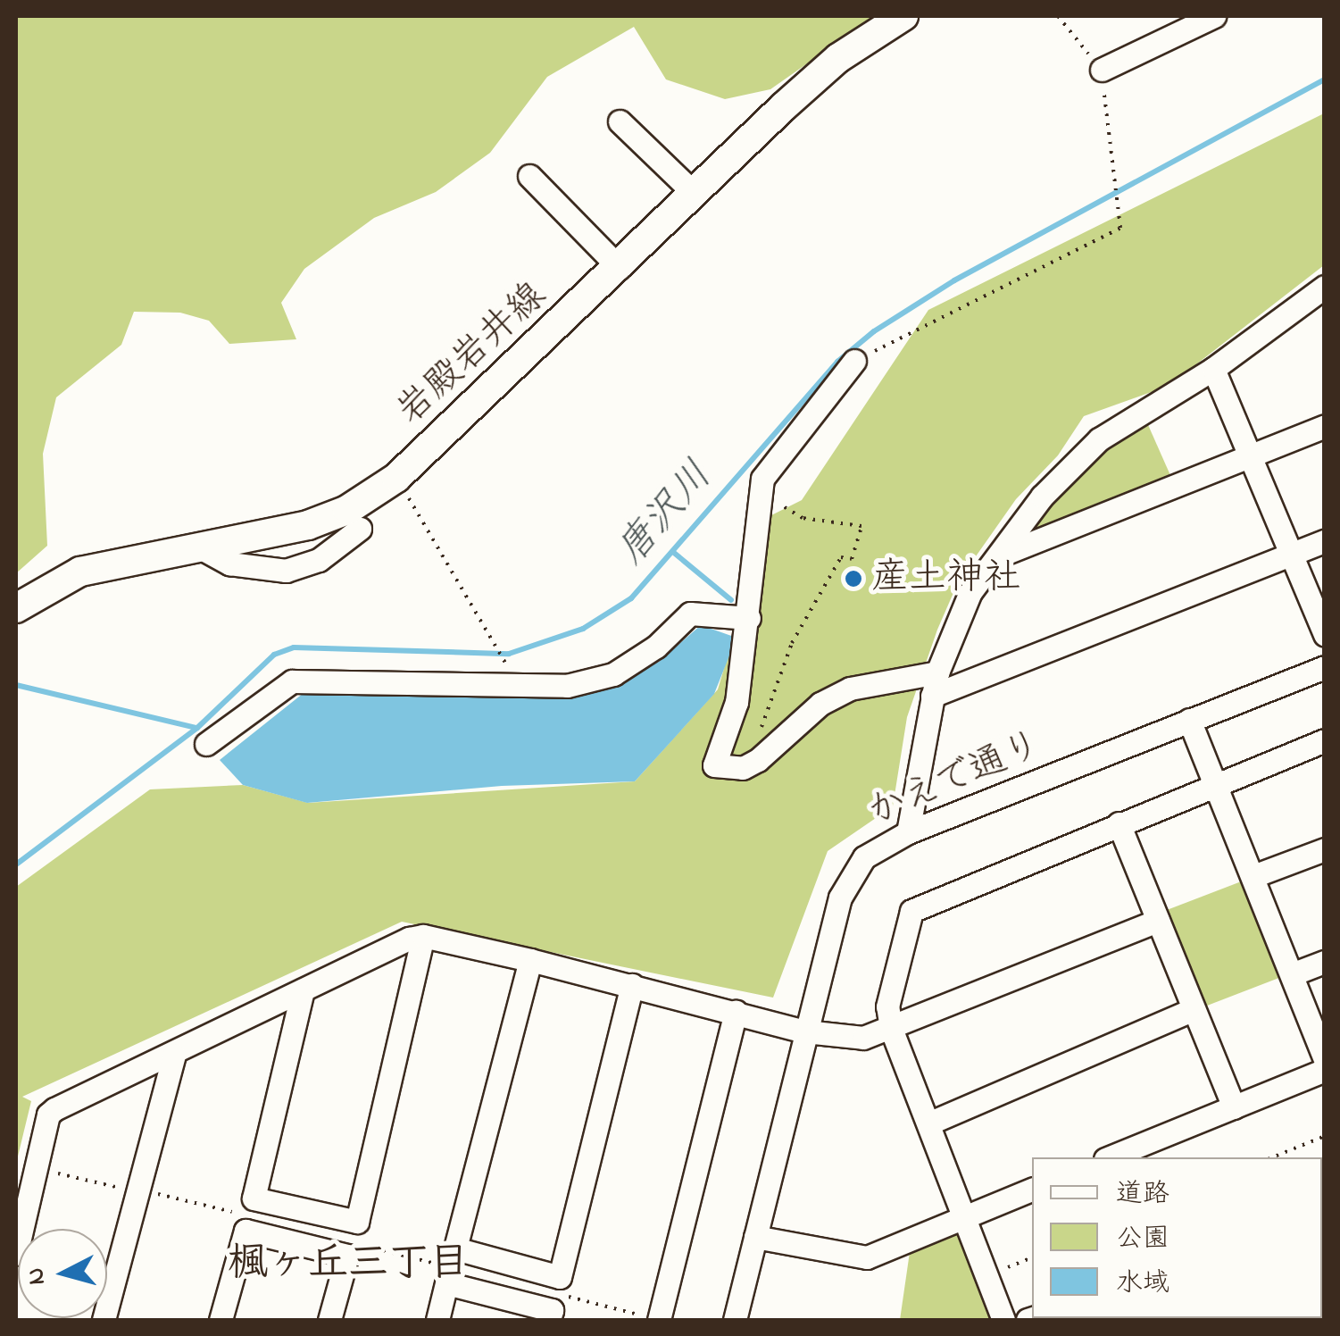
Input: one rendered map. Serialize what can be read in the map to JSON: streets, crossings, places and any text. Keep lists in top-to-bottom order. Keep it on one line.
{"streets":{"main road":["岩殿岩井線"],"street":["かえで通り"]},"districts":["楓ヶ丘三丁目"],"water":["唐沢川"],"places":["産土神社"],"legend":["道路","公園","水域"],"north":"left"}
